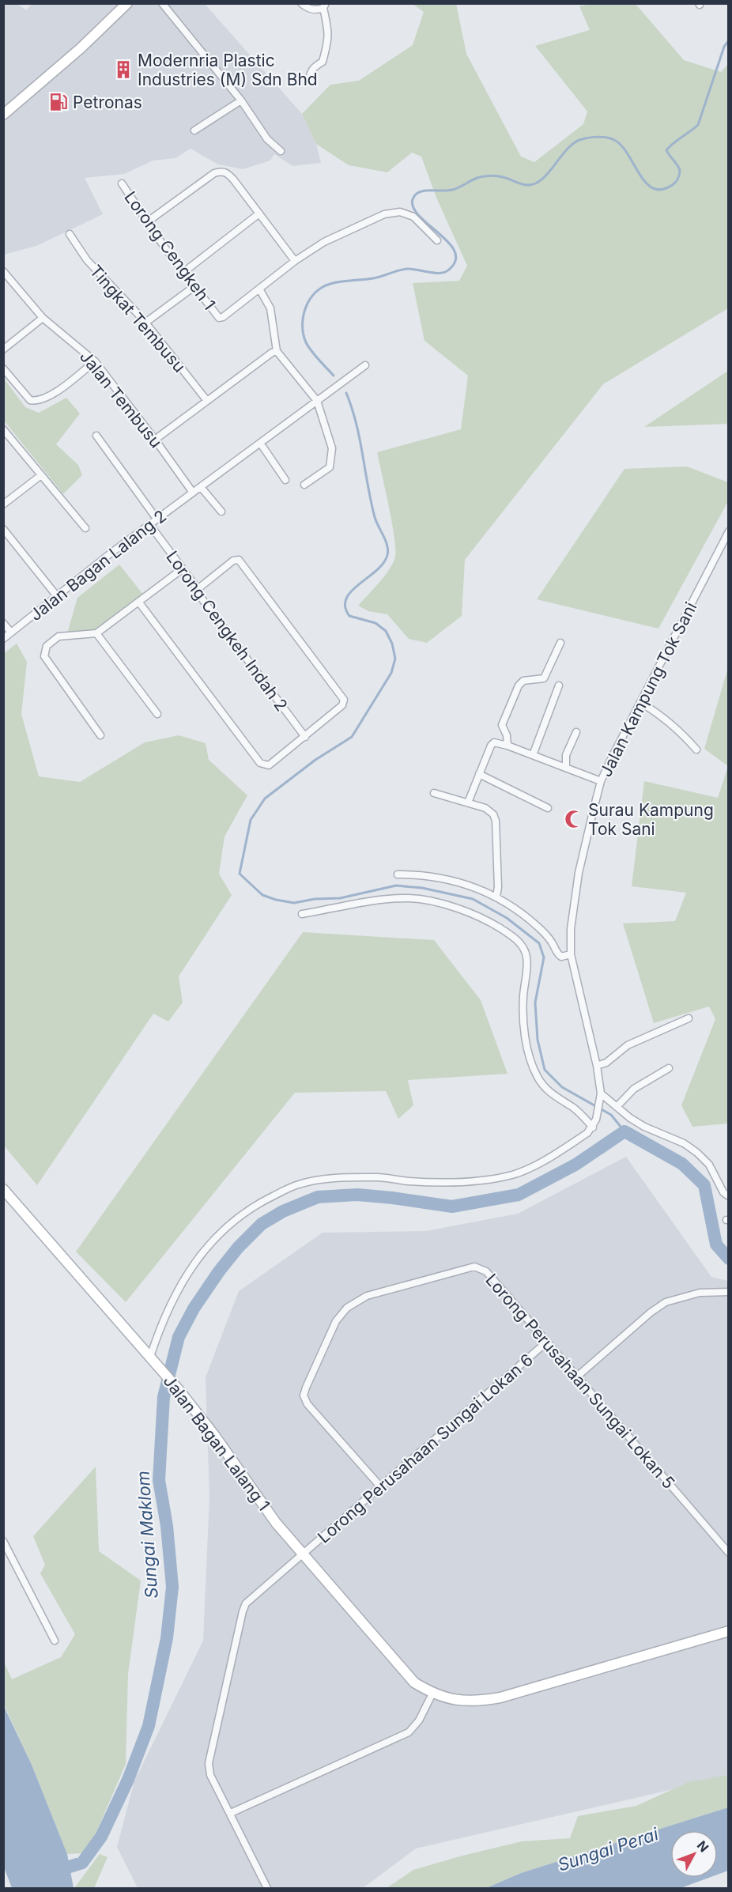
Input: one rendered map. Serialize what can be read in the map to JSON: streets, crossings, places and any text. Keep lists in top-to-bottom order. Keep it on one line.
{"streets":{"main road":["Jalan Bagan Lalang 1"],"street":["Lorong Cengkeh 1","Tingkat Tembusu","Jalan Tembusu","Jalan Bagan Lalang 2","Lorong Cengkeh Indah 2","Jalan Kampung Tok Sani","Lorong Perusahaan Sungai Lokan 5","Lorong Perusahaan Sungai Lokan 6"]},"crossings":[["Jalan Tembusu","Jalan Bagan Lalang 2"],["Jalan Bagan Lalang 2","Lorong Cengkeh Indah 2"],["Lorong Perusahaan Sungai Lokan 5","Lorong Perusahaan Sungai Lokan 6"],["Jalan Bagan Lalang 1","Lorong Perusahaan Sungai Lokan 6"]],"water":["Sungai Maklom","Sungai Perai"],"places":{"building":["Modernria Plastic Industries (M) Sdn Bhd"],"fuel station":["Petronas"],"mosque":["Surau Kampung Tok Sani"]},"north":"top right"}
